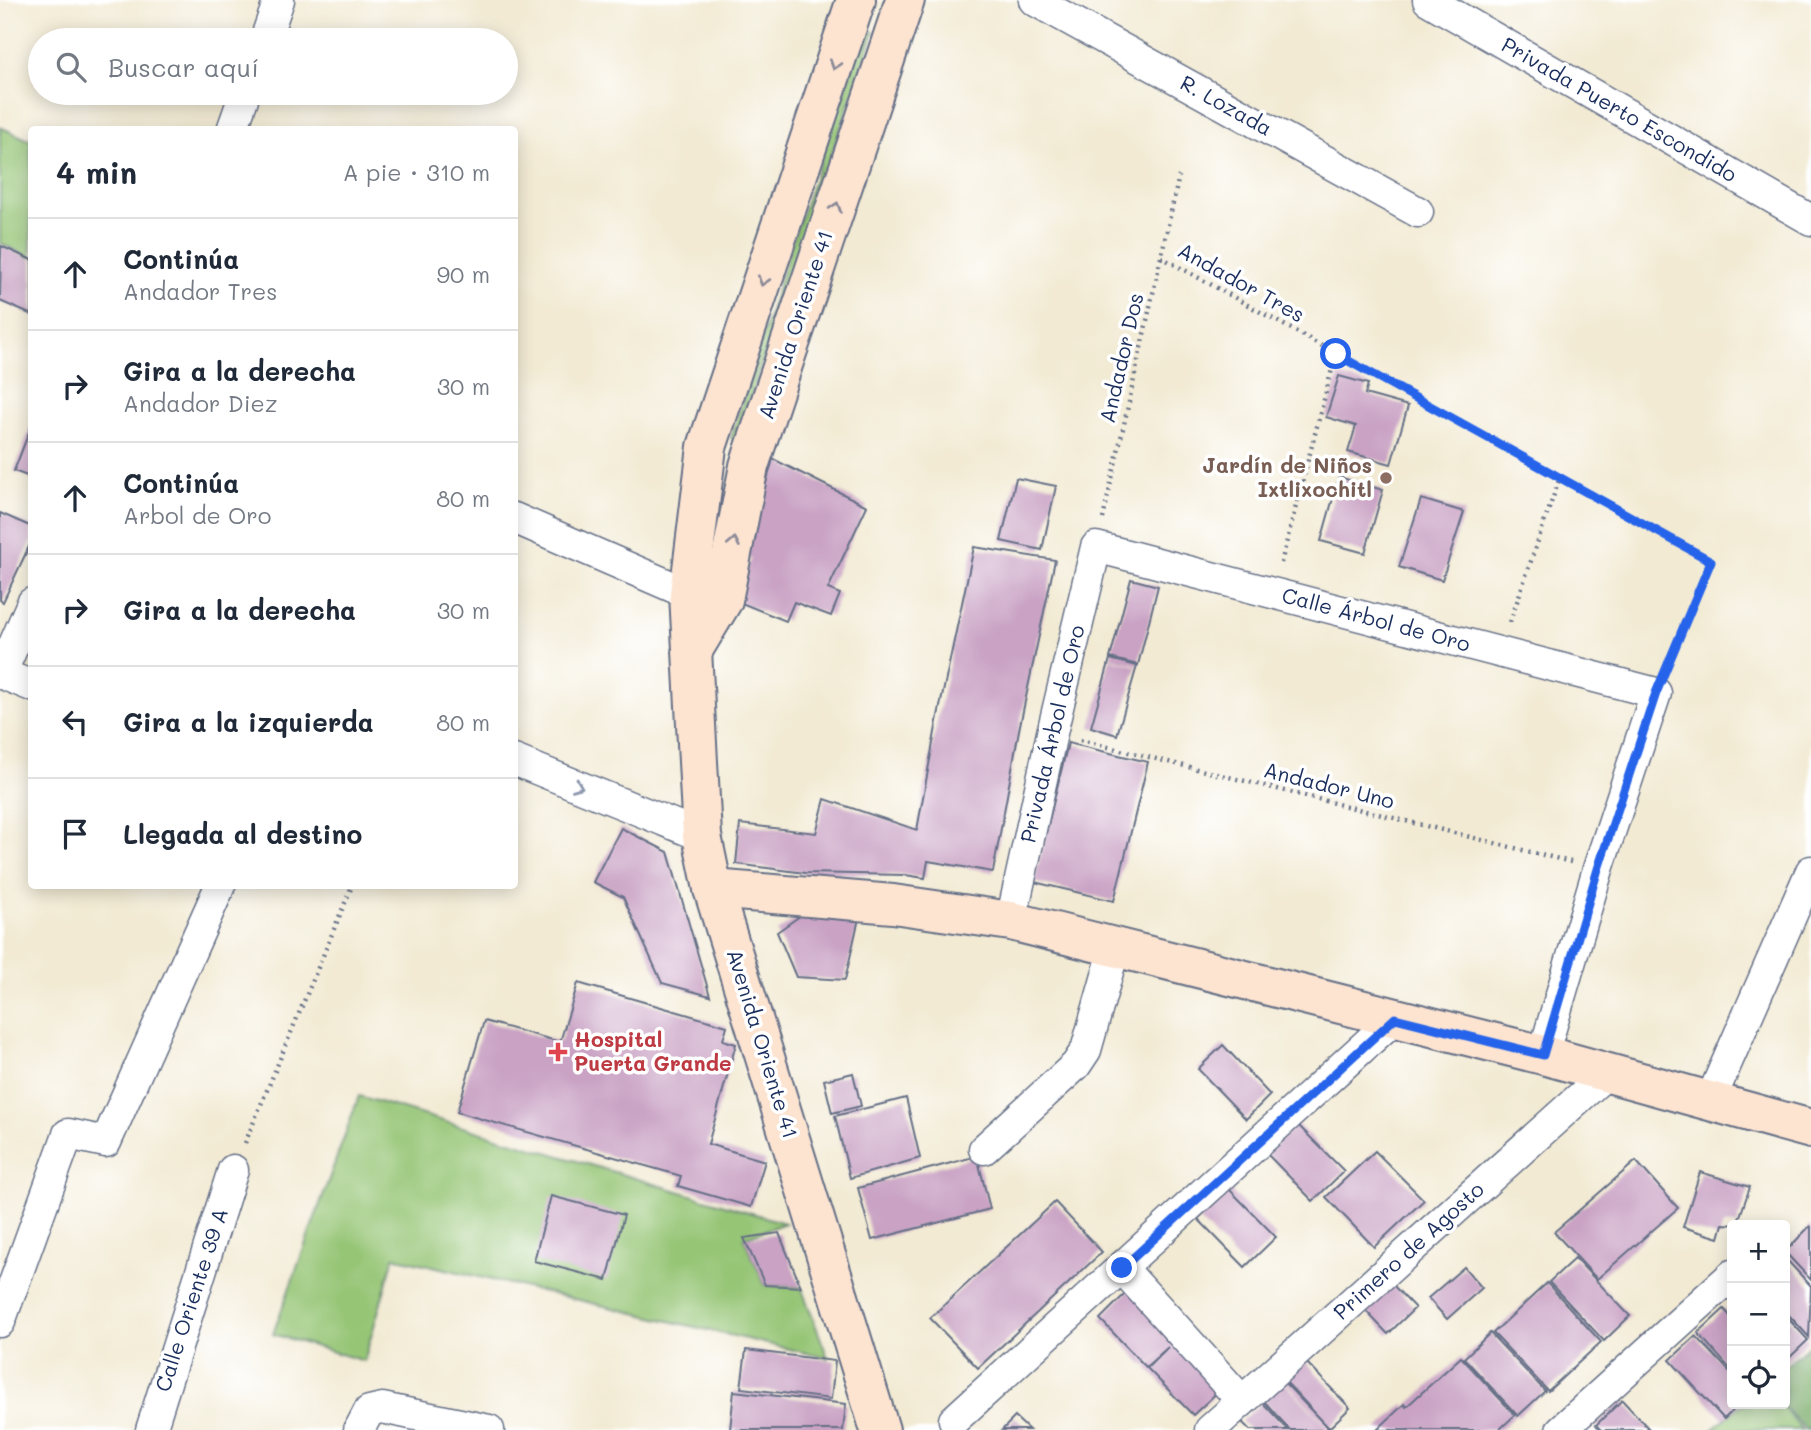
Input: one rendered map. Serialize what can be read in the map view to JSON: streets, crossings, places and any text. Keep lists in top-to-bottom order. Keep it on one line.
{"streets":{"street":["R. Lozada","Privada Puerto Escondido","Avenida Oriente 41","Calle Árbol de Oro","Privada Árbol de Oro","Primero de Agosto","Calle Oriente 39 A"],"path":["Andador Tres","Andador Dos","Andador Uno"]},"crossings":[["Andador Tres","Andador Dos"],["Andador Tres","Calle Árbol de Oro"],["Andador Dos","Calle Árbol de Oro"],["Andador Dos","Privada Árbol de Oro"],["Calle Árbol de Oro","Privada Árbol de Oro"],["Privada Árbol de Oro","Andador Uno"]],"places":{"other":["Jardín de Niños Ixtlixochitl"],"health":["Hospital Puerta Grande"]},"page":{"search":"Buscar aquí","heading":["4 min","A pie · 310 m"],"list":[["Continúa","Andador Tres","90 m"],["Gira a la derecha","Andador Diez","30 m"],["Continúa","Arbol de Oro","80 m"],["Gira a la derecha","30 m"],["Gira a la izquierda","80 m"],"Llegada al destino"],"map_buttons":["+","−"]}}
